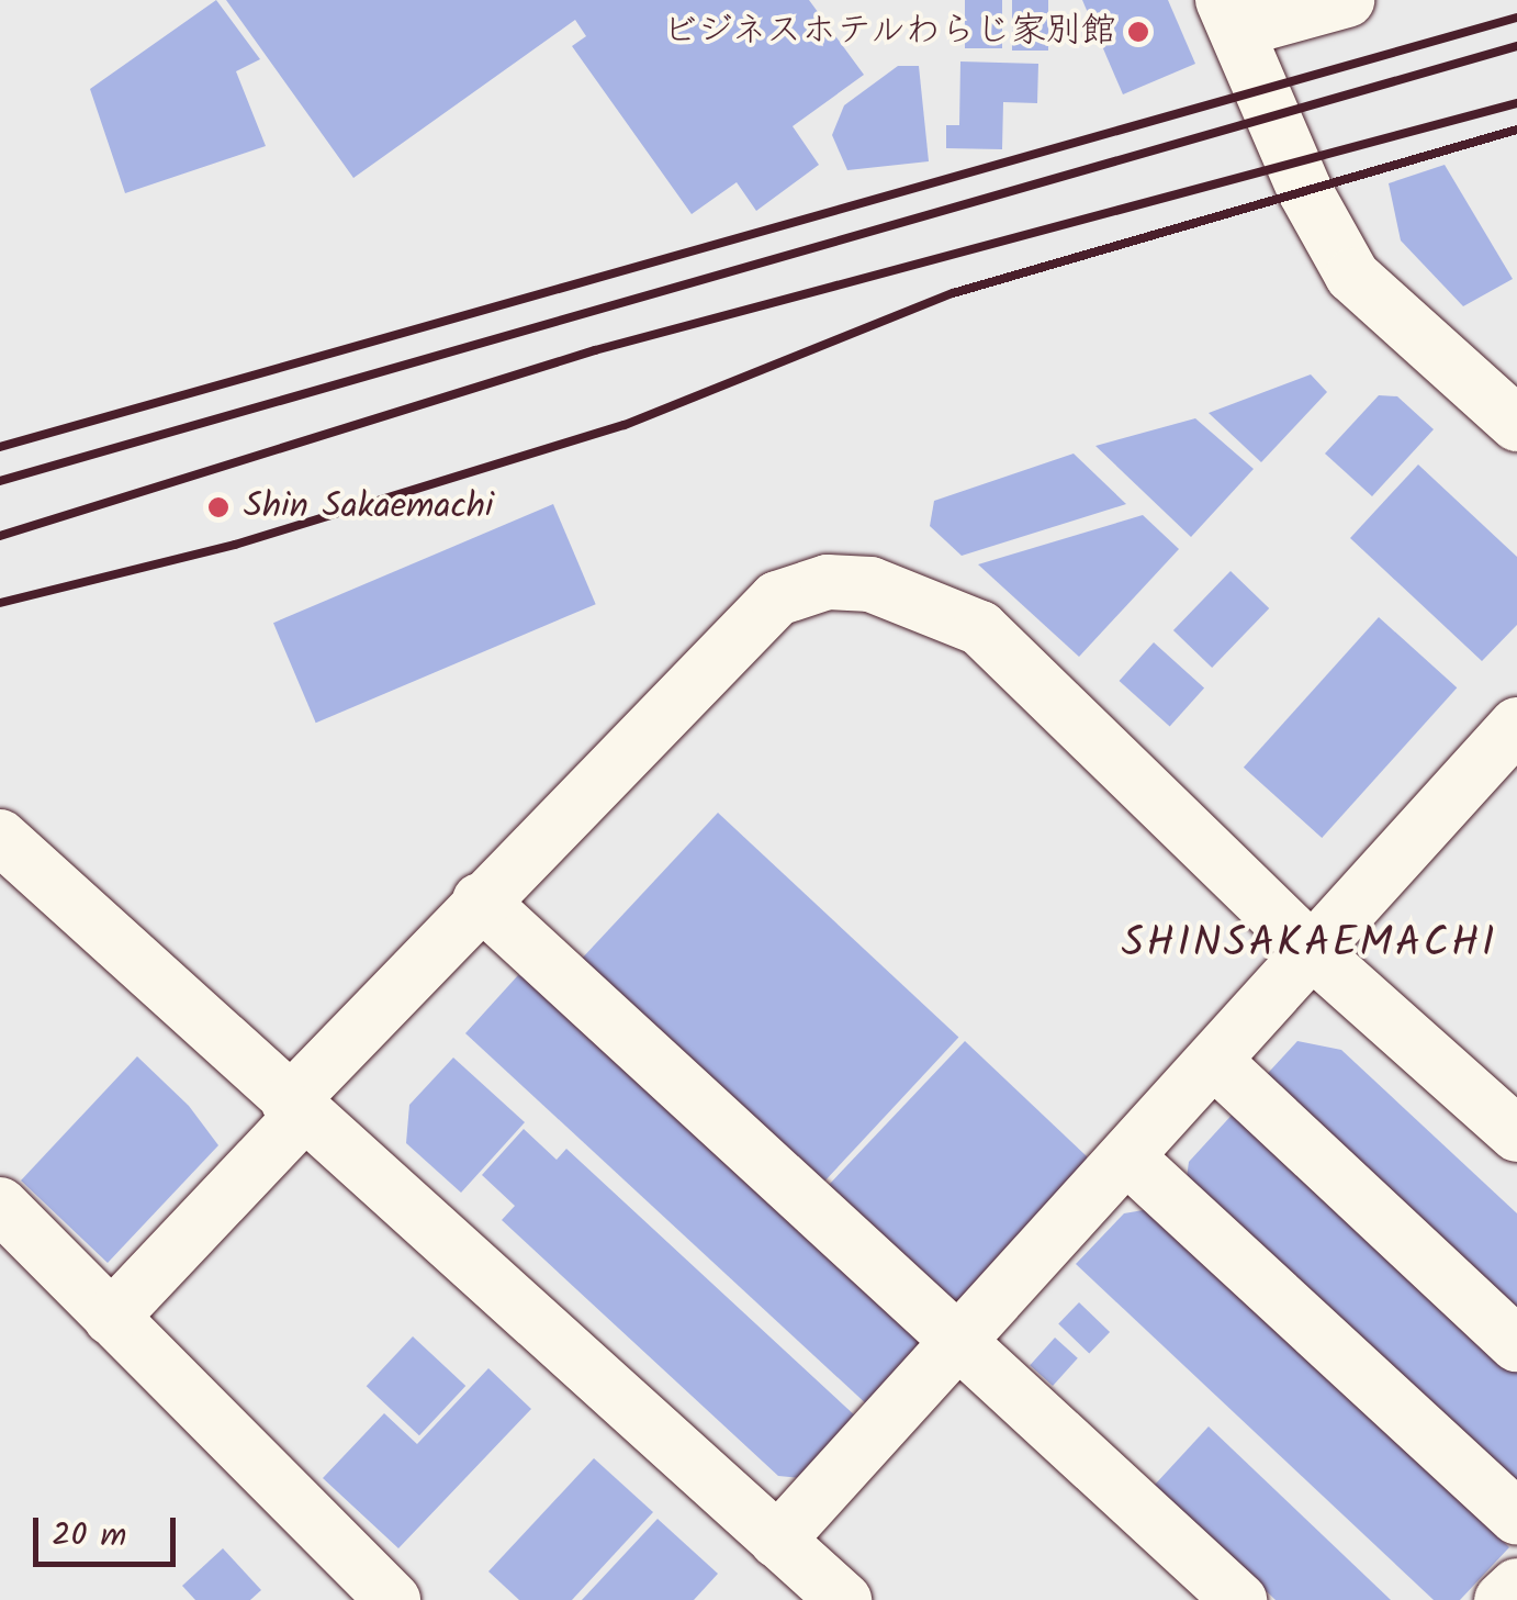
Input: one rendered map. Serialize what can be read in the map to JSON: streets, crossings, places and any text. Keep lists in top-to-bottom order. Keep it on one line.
{"districts":["SHINSAKAEMACHI"],"places":["ビジネスホテルわらじ家別館","Shin Sakaemachi"],"scale_bar":"20 m"}
